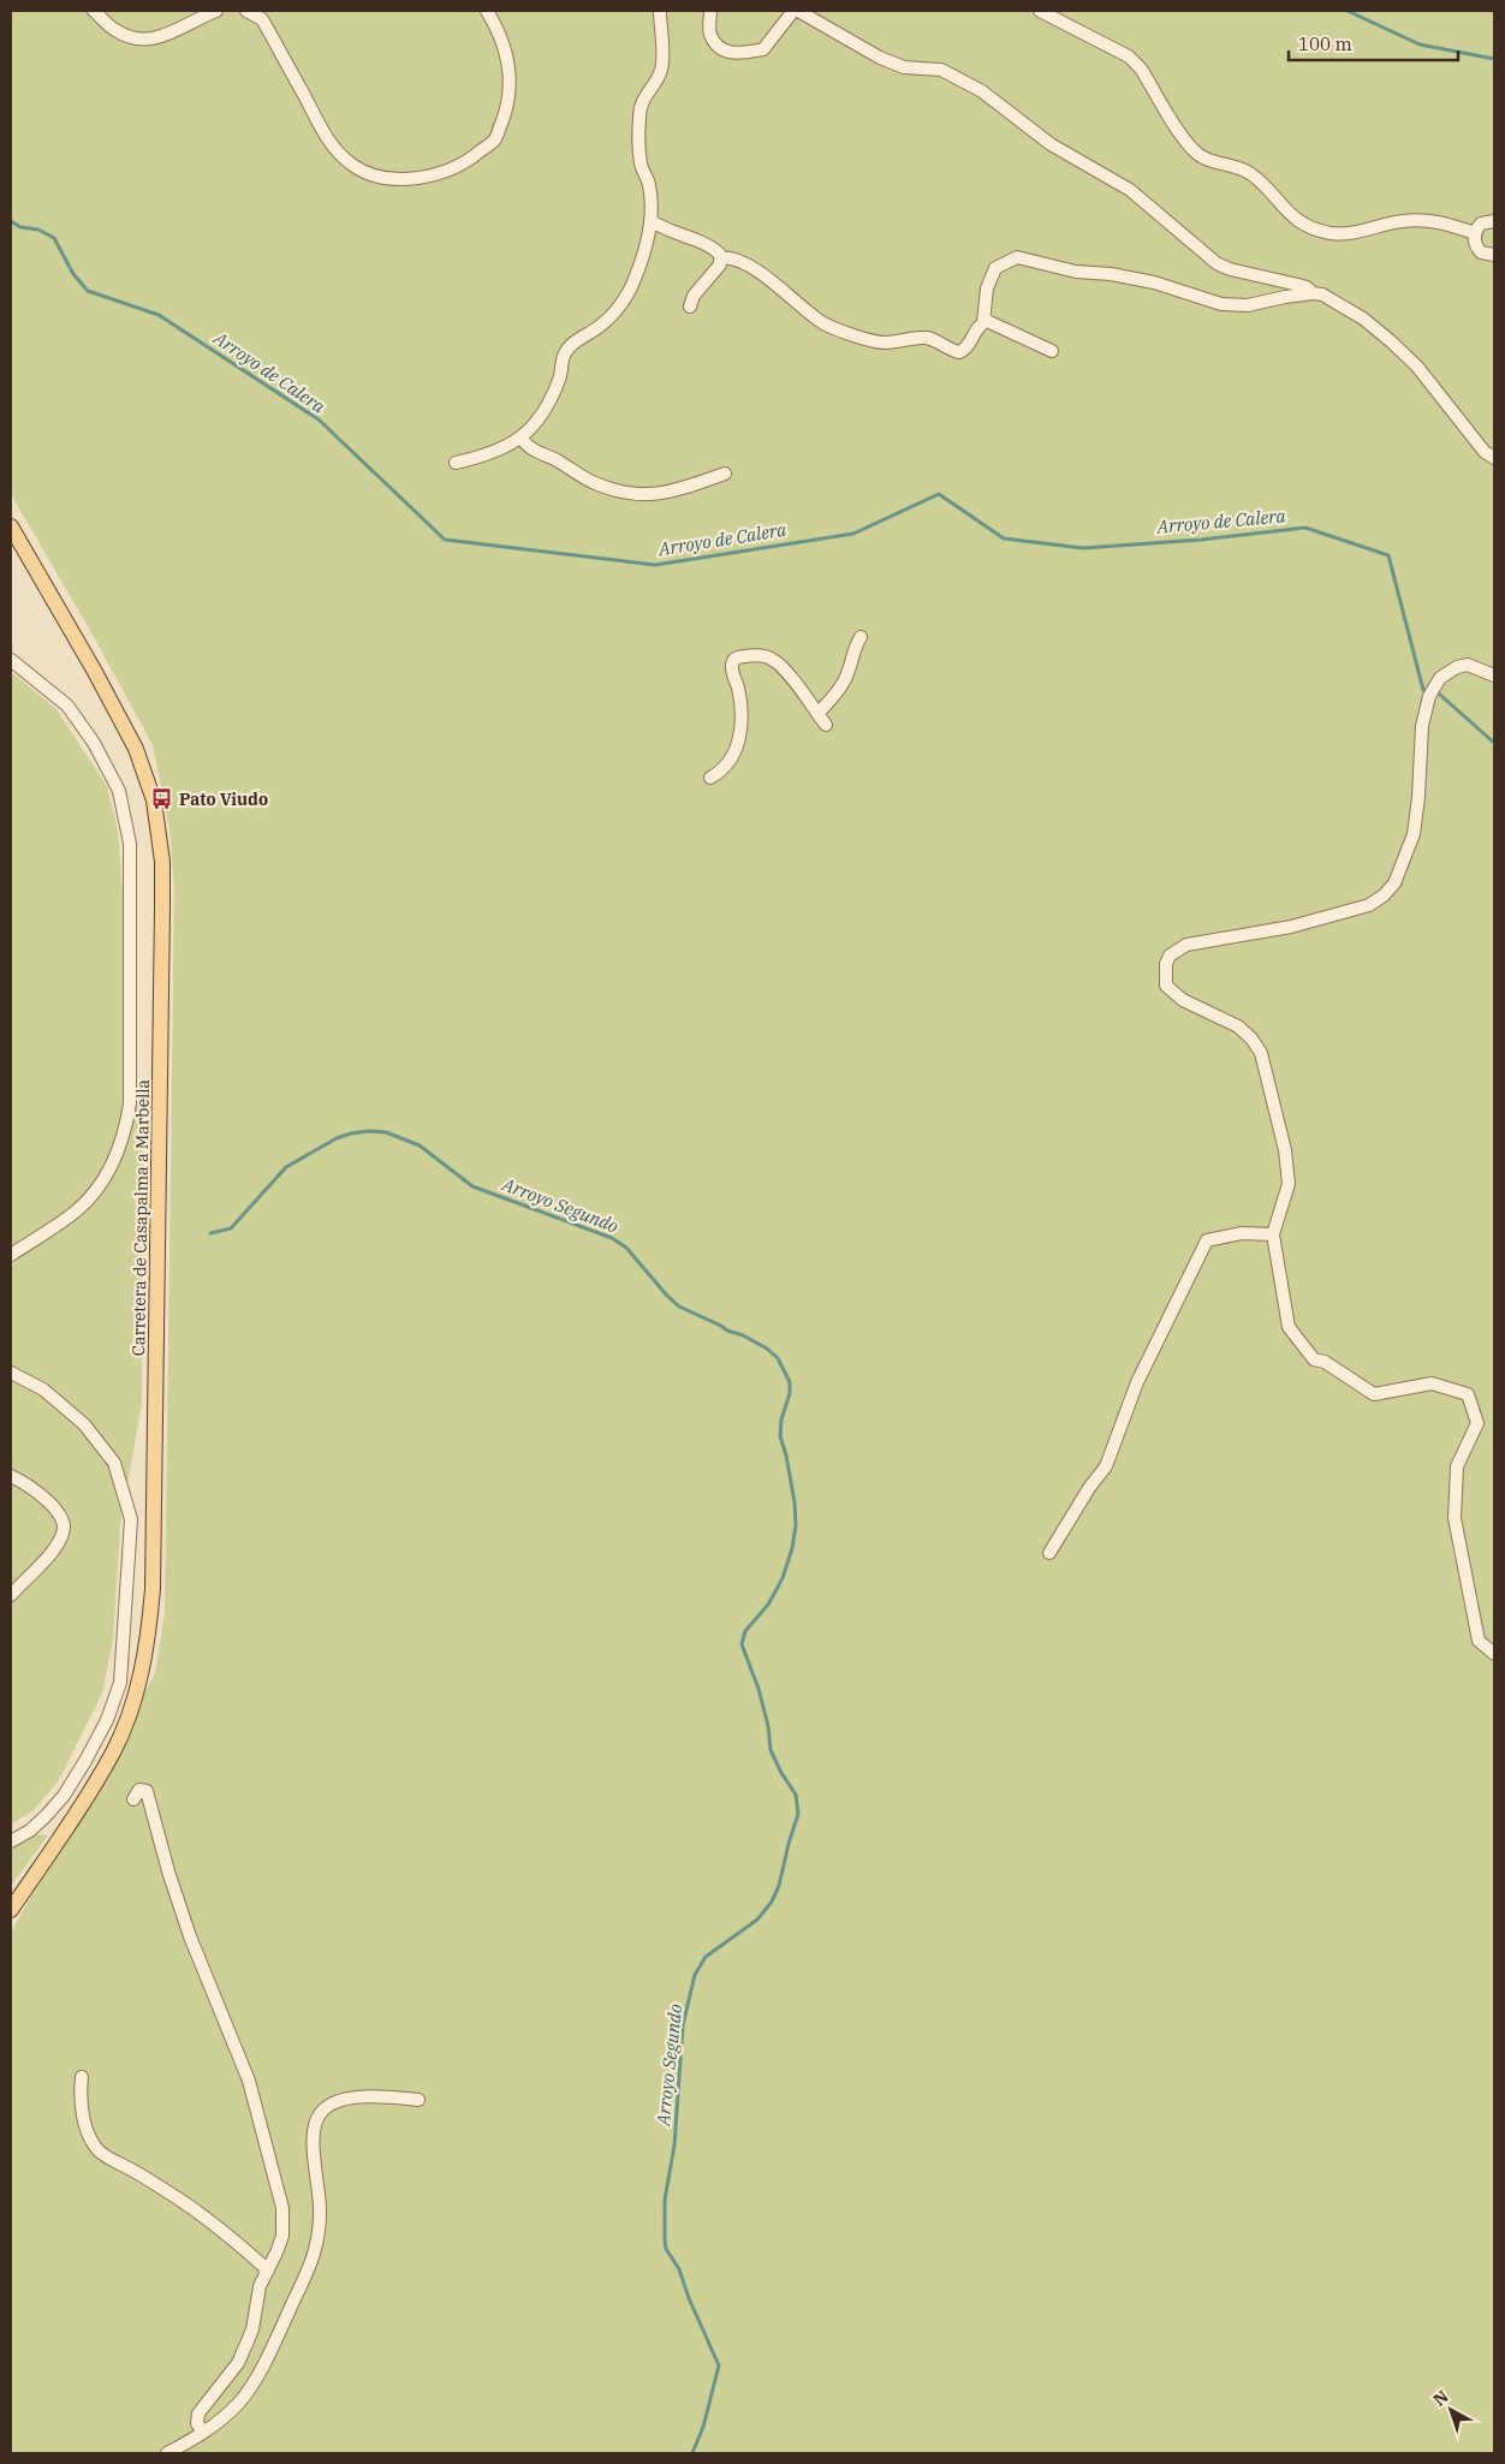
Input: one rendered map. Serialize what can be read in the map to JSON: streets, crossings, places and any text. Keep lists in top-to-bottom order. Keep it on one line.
{"streets":{"main road":["Carretera de Casapalma a Marbella"]},"water":["Arroyo de Calera","Arroyo Segundo"],"places":{"bus stop":["Pato Viudo"]},"scale_bar":"100 m","north":"top left"}
